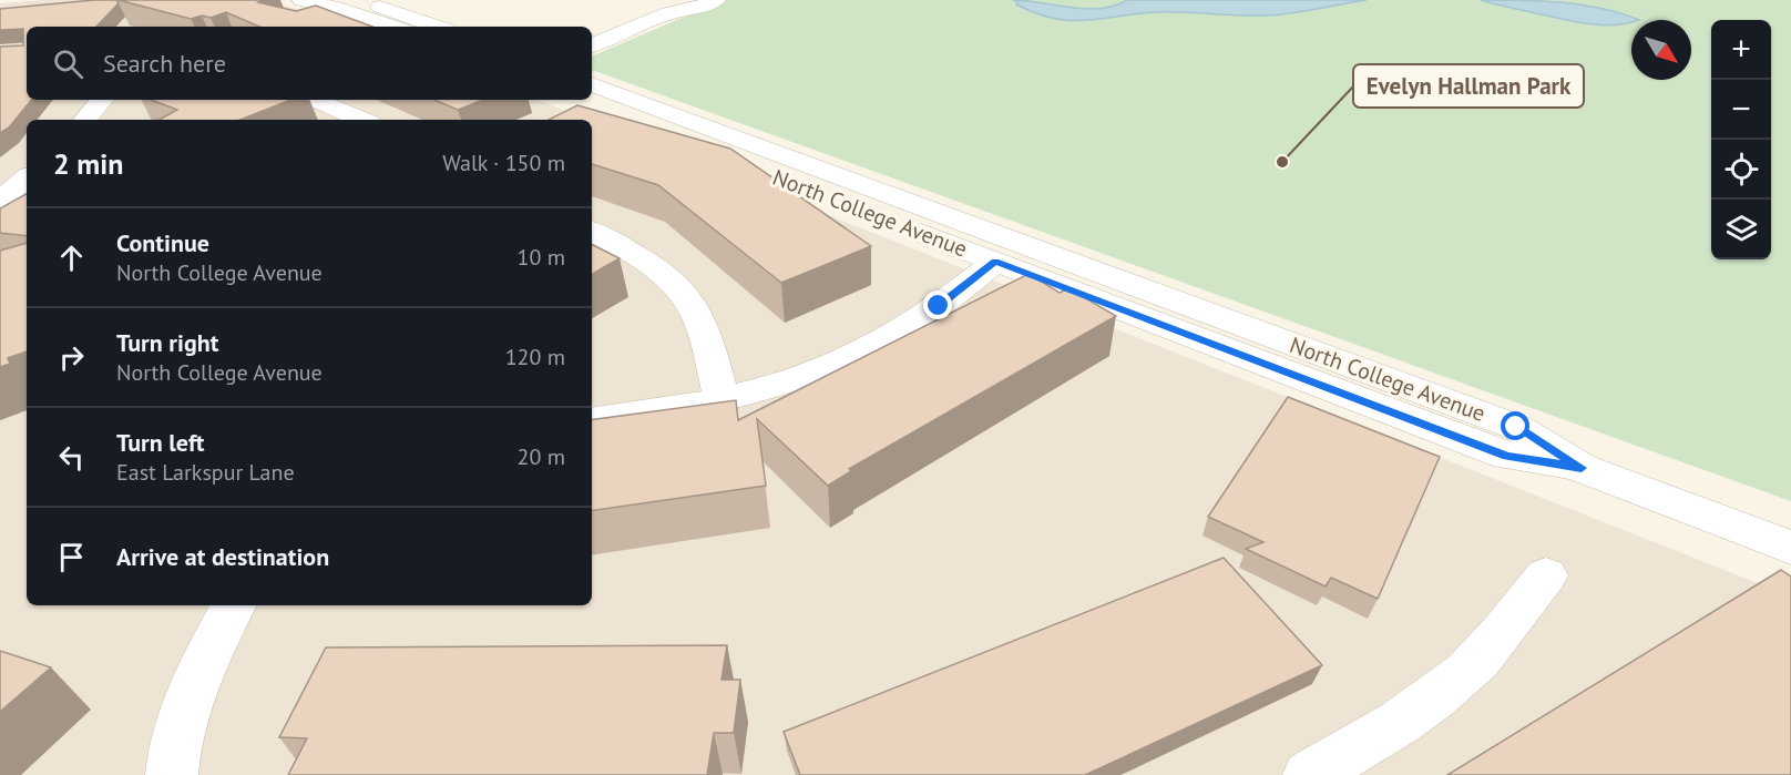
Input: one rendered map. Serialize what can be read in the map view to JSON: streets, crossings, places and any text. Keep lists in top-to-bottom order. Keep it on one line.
{"streets":{"street":["North College Avenue"]},"places":["Evelyn Hallman Park"],"north":"bottom right","page":{"map_buttons":["+","−"],"search":"Search here","heading":["2 min","Walk · 150 m"],"list":[["Continue","North College Avenue","10 m"],["Turn right","North College Avenue","120 m"],["Turn left","East Larkspur Lane","20 m"],"Arrive at destination"]}}
